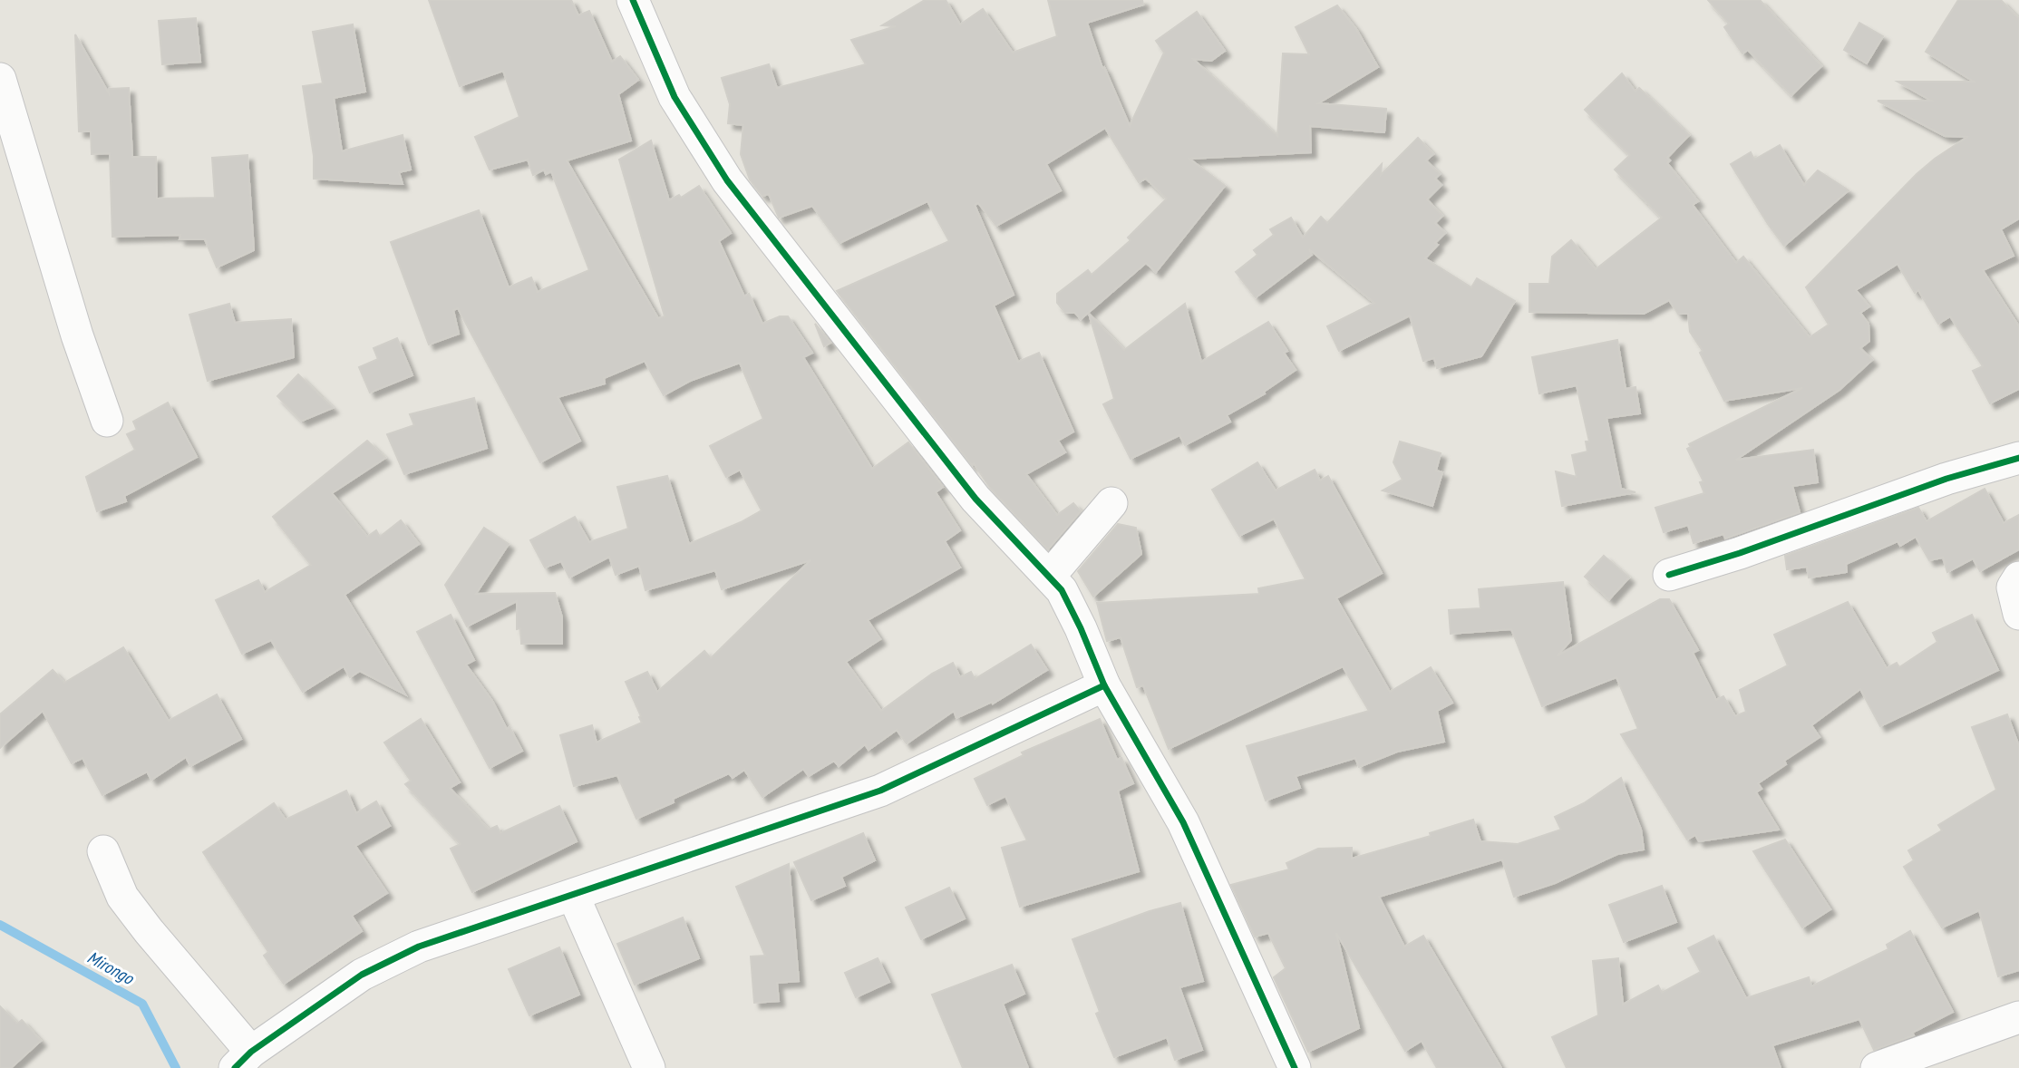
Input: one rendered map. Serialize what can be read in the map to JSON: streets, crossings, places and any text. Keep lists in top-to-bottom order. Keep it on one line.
{"water":["Mirongo"]}
